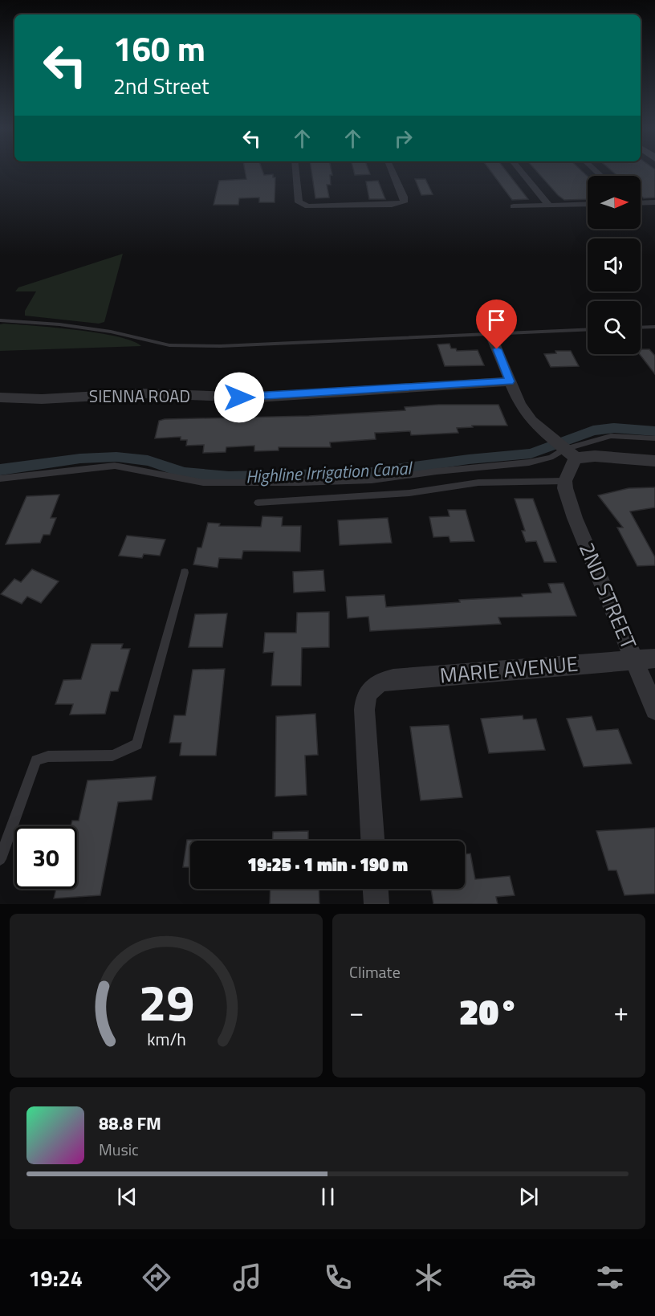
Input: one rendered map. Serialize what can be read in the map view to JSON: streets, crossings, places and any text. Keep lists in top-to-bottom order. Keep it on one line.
{"streets":{"street":["SIENNA ROAD","2ND STREET","MARIE AVENUE"]},"crossings":[["2ND STREET","MARIE AVENUE"]],"water":["Highline Irrigation Canal"],"north":"right","page":{"turn":["160 m","2nd Street"],"limit":"30","trip":"19:25 · 1 min · 190 m","tile":"Climate","heat":["−","20°","+"],"song":["88.8 FM","Music"],"tabs":"19:24","gauge":["29","km/h"]}}
